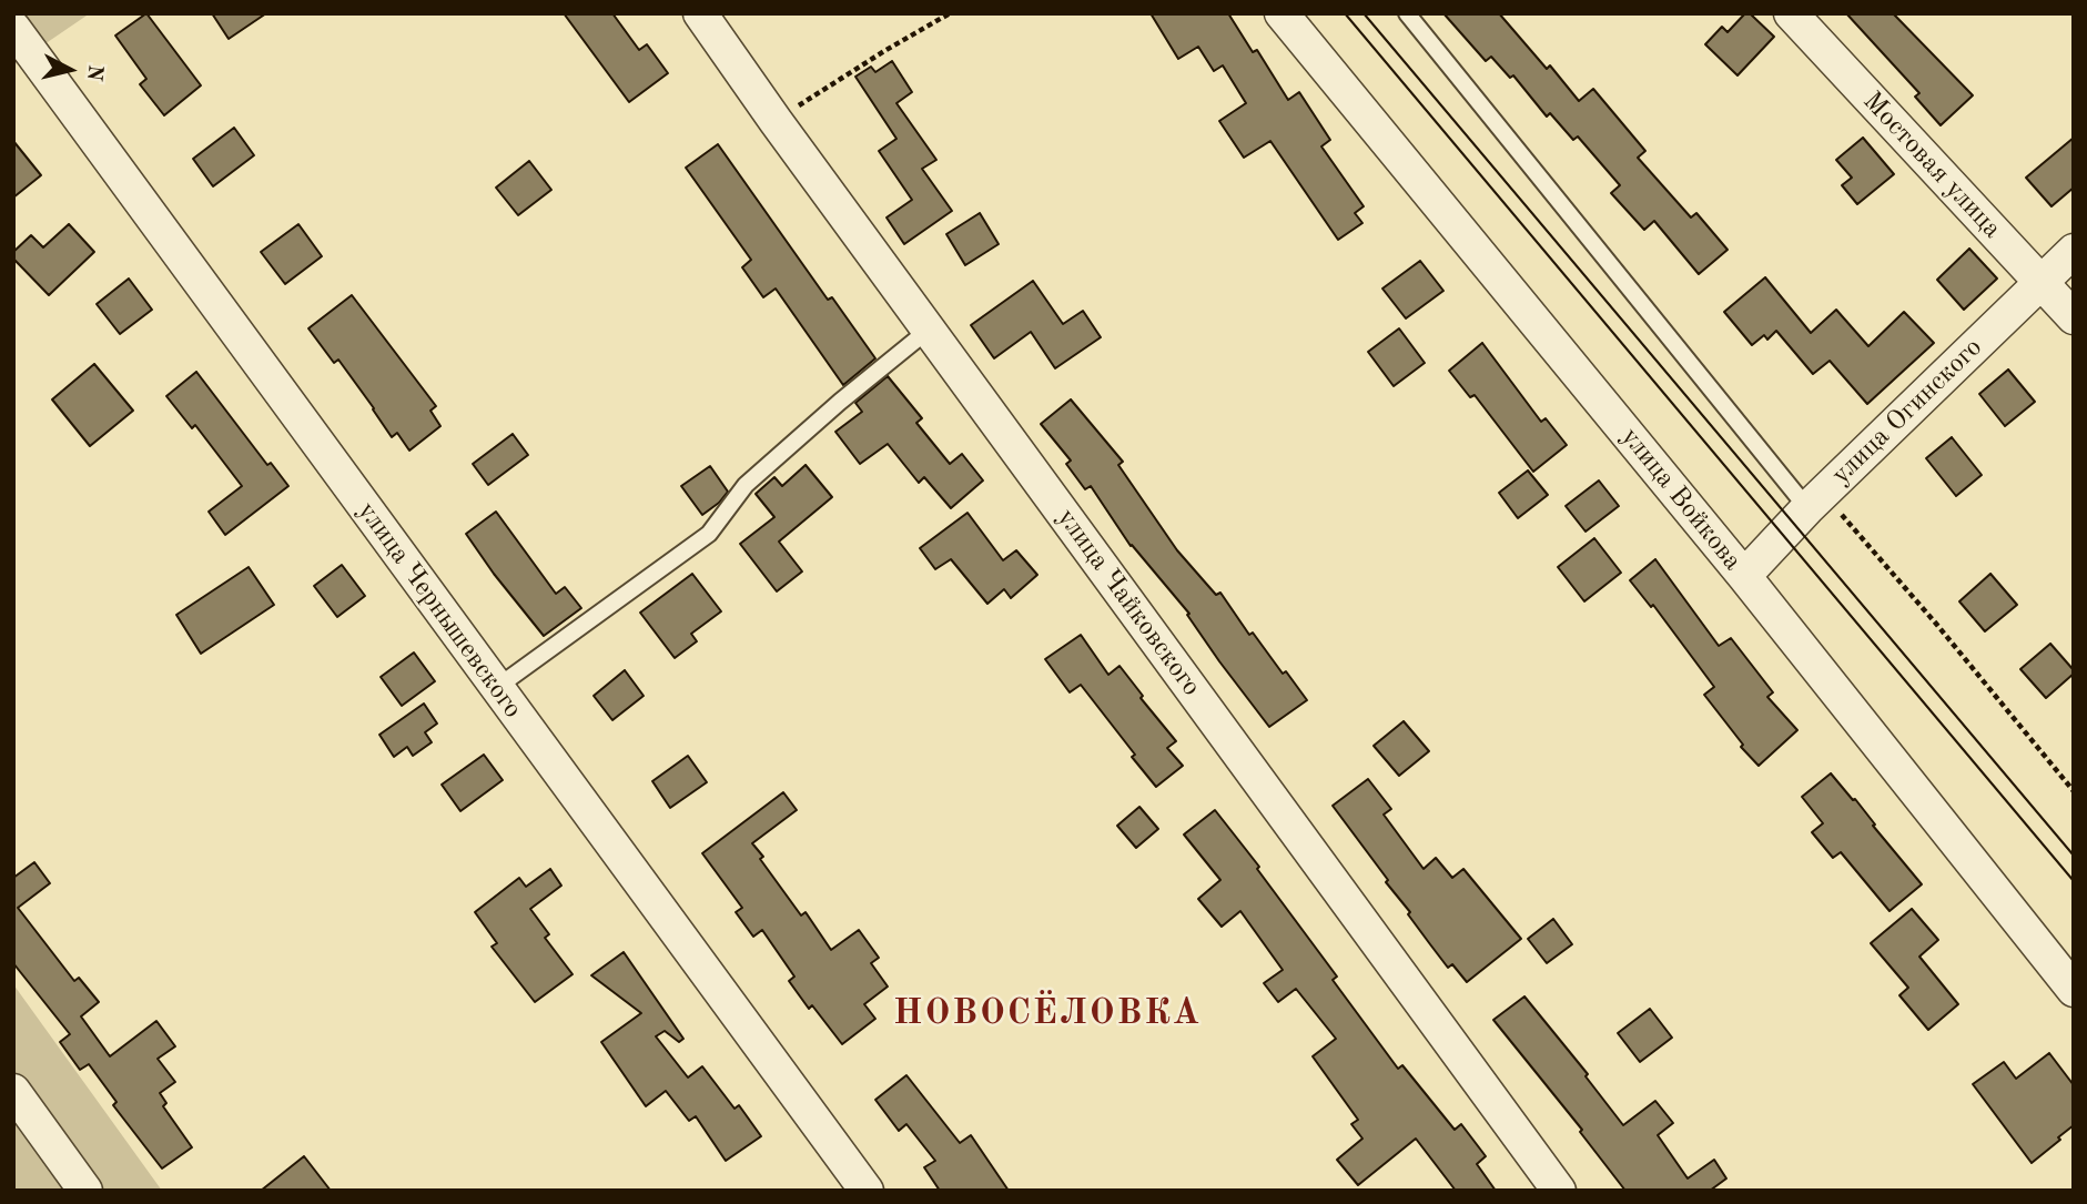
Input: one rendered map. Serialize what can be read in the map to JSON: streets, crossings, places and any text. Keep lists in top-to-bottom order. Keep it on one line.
{"streets":{"street":["Мостовая улица","улица Огинского","улица Войкова","улица Чайковского","улица Чернышевского"]},"crossings":[["Мостовая улица","улица Огинского"],["улица Огинского","улица Войкова"]],"districts":["НОВОСЁЛОВКА"],"north":"right"}
